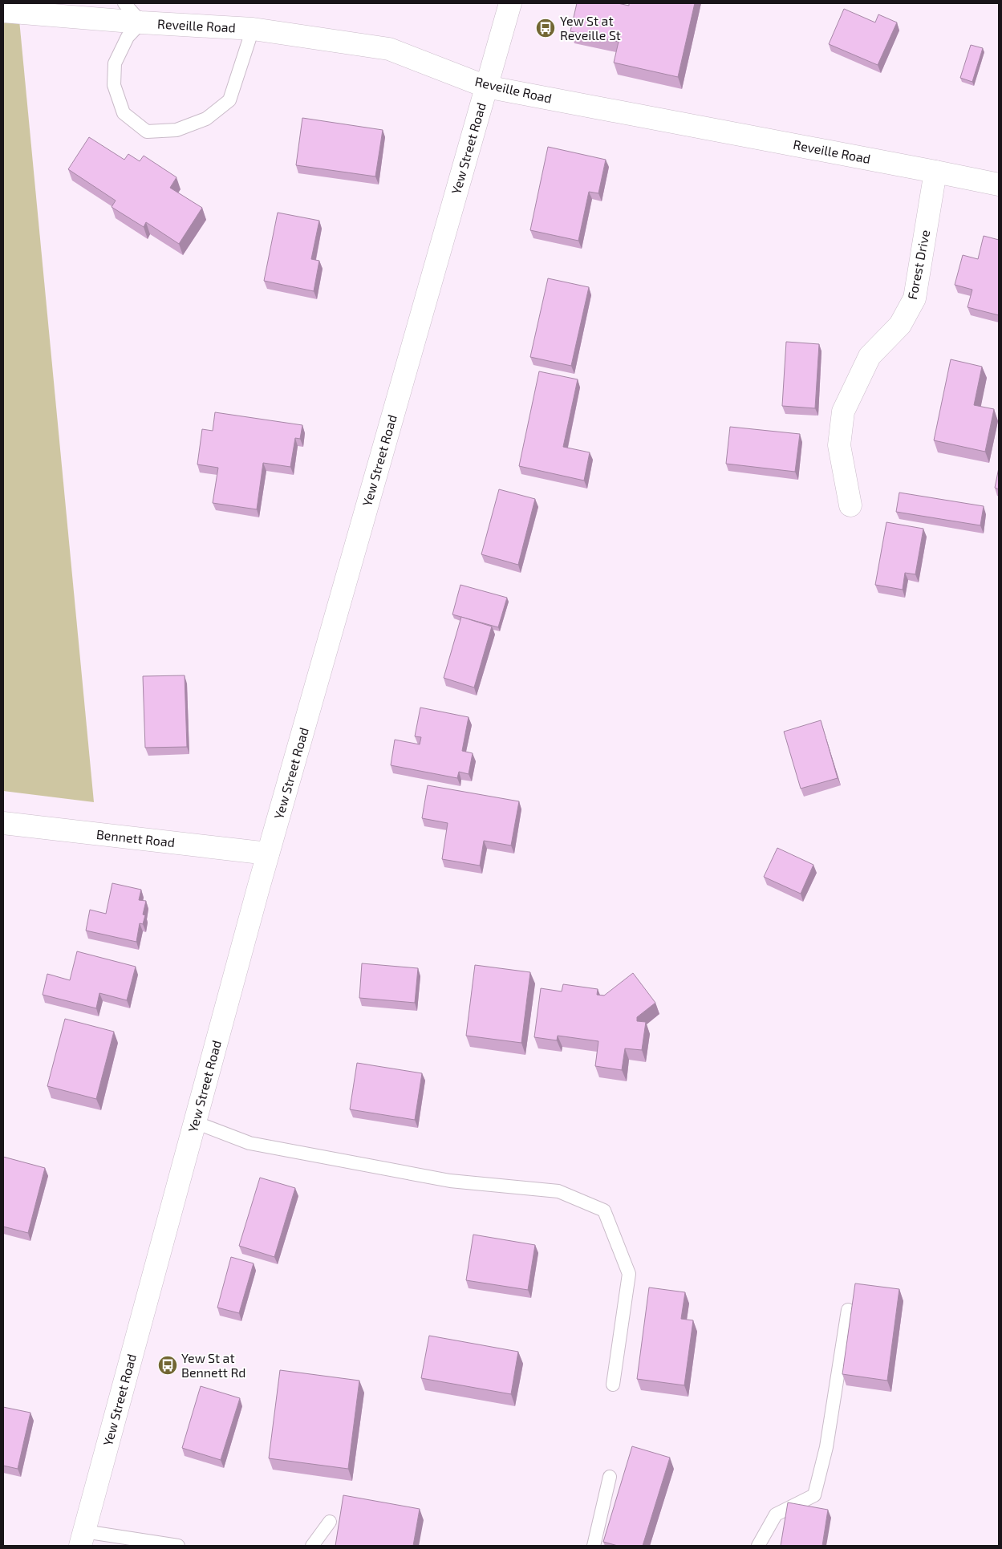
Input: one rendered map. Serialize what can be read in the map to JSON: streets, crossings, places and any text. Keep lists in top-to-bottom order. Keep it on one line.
{"streets":{"street":["Reveille Road","Yew Street Road","Forest Drive","Bennett Road"]},"crossings":[["Reveille Road","Yew Street Road"],["Reveille Road","Forest Drive"],["Yew Street Road","Bennett Road"]],"places":{"bus stop":["Yew St at Reveille St","Yew St at Bennett Rd"]}}
